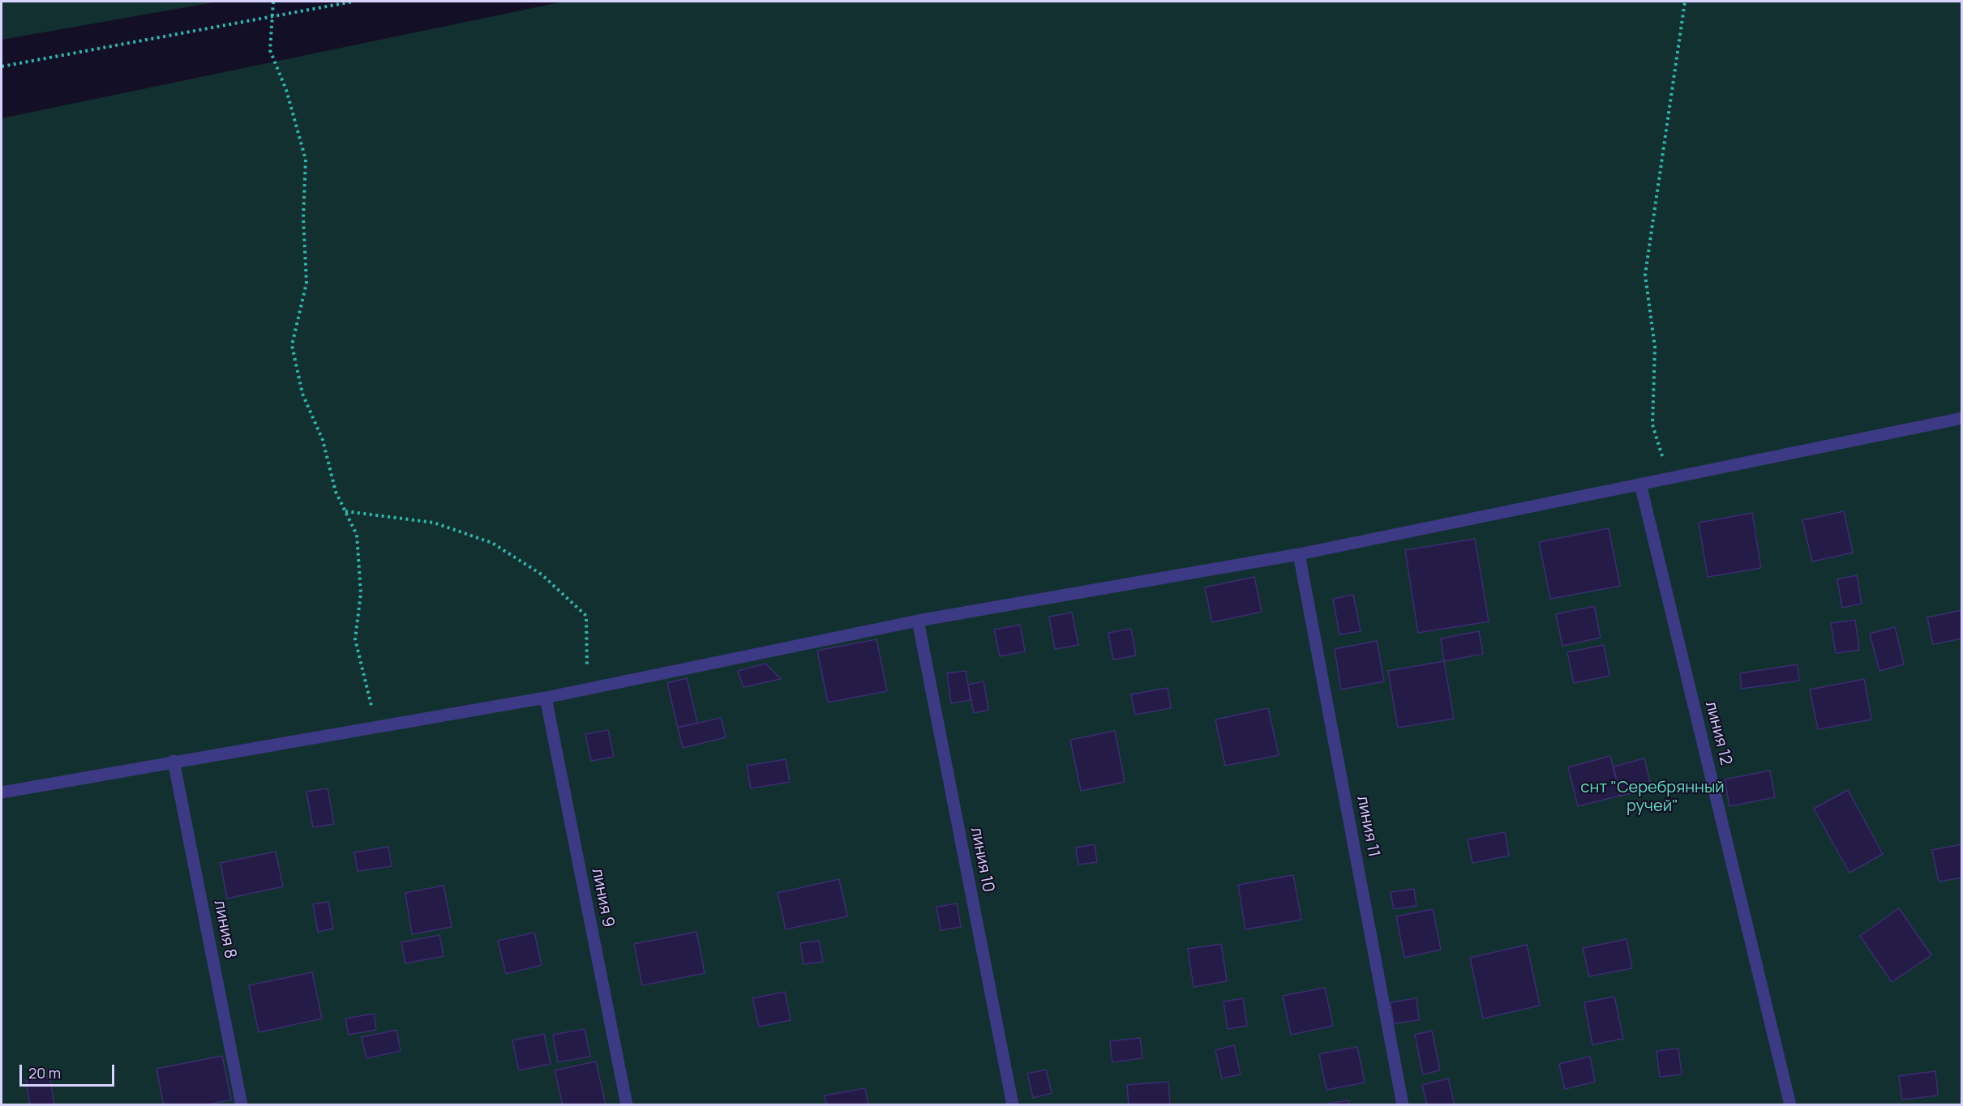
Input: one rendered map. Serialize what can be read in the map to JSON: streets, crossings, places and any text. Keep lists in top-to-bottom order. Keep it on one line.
{"streets":{"street":["линия 12","линия 11","линия 10","линия 9","линия 8"]},"parks":["снт \"Серебрянный ручей\""],"scale_bar":"20 m"}
